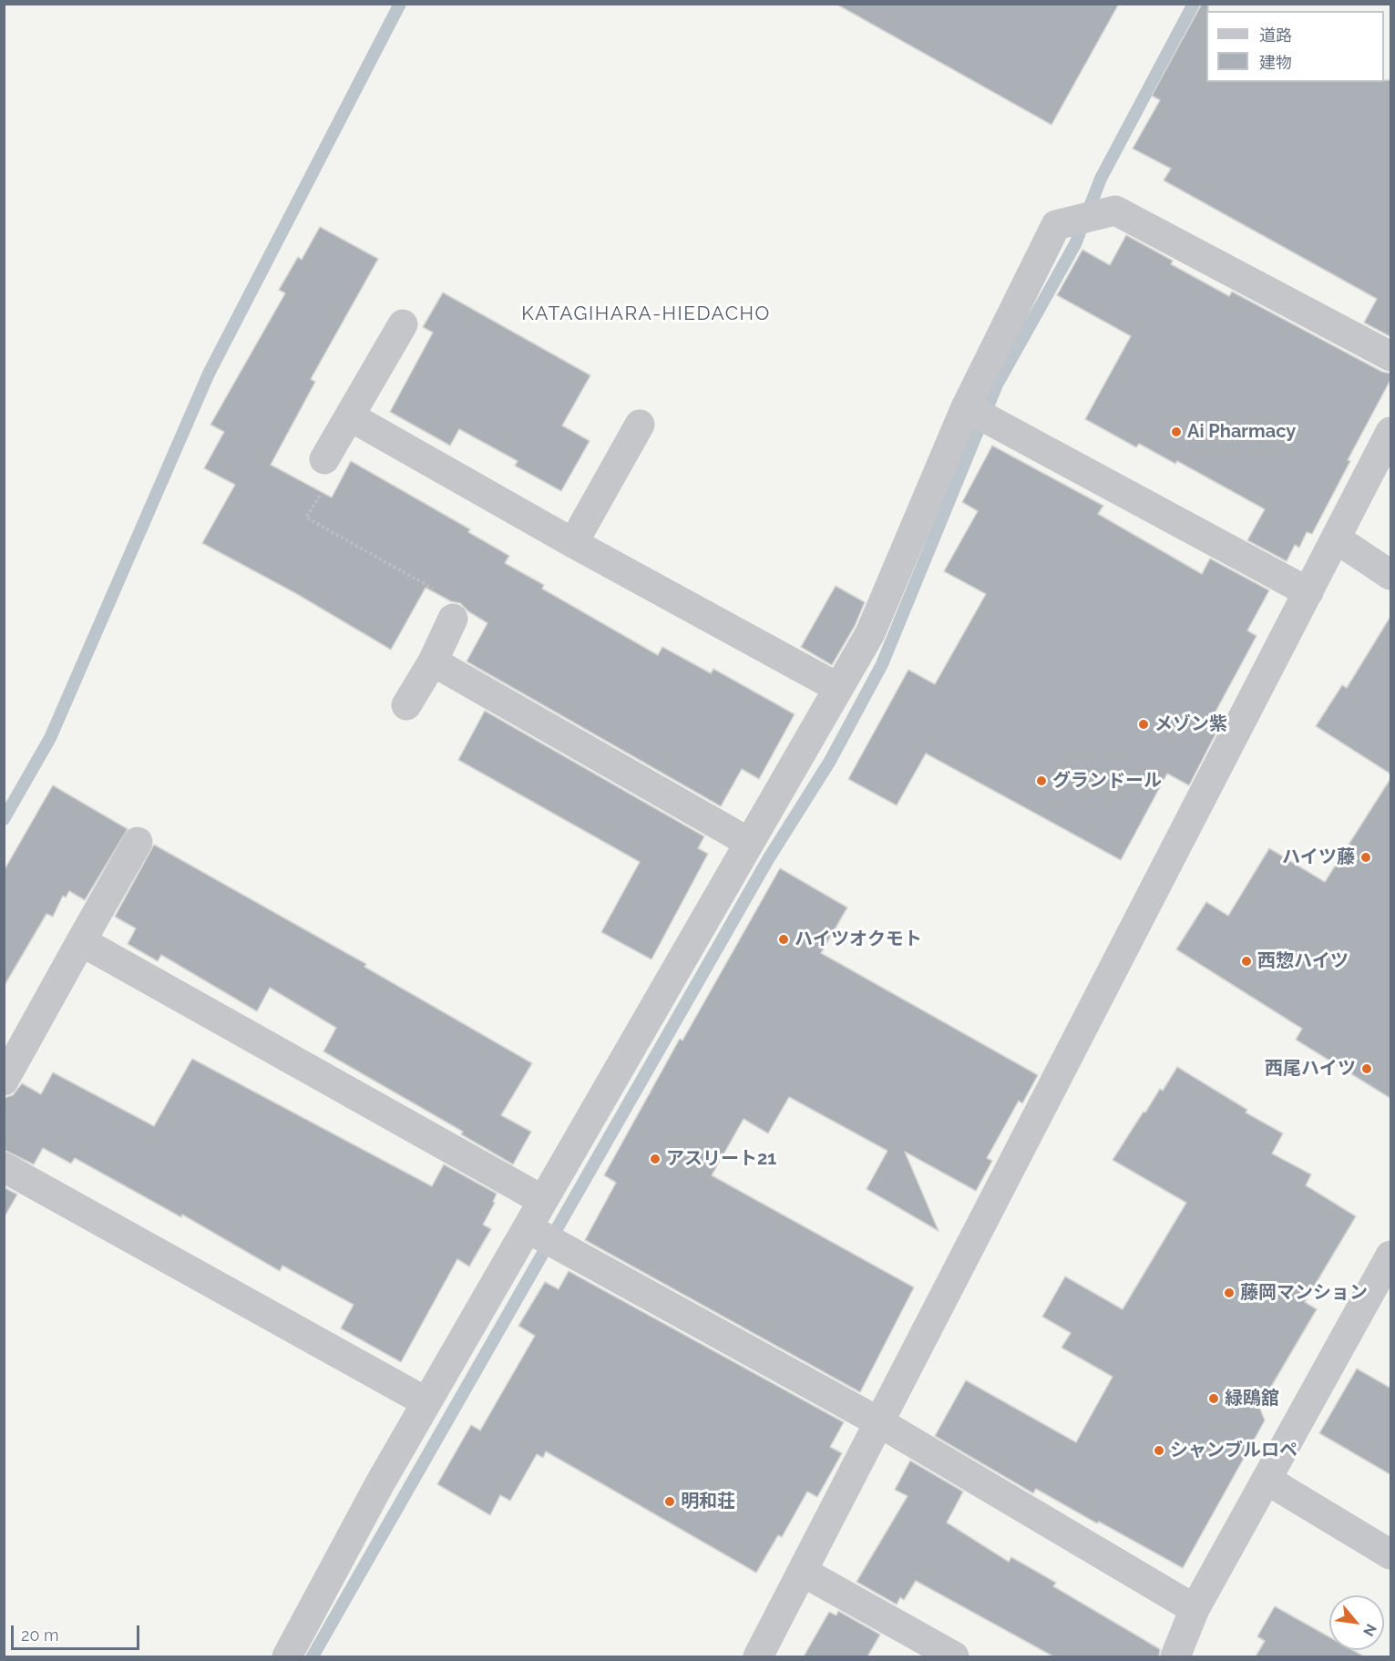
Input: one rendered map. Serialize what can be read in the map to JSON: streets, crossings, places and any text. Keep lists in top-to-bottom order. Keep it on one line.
{"districts":["KATAGIHARA-HIEDACHO"],"places":["Ai Pharmacy","メゾン紫","グランドール","ハイツ藤","ハイツオクモト","西惣ハイツ","西尾ハイツ","アスリート21","藤岡マンション","緑鴎舘","シャンブルロペ","明和荘"],"legend":["道路","建物"],"scale_bar":"20 m","north":"bottom right"}
